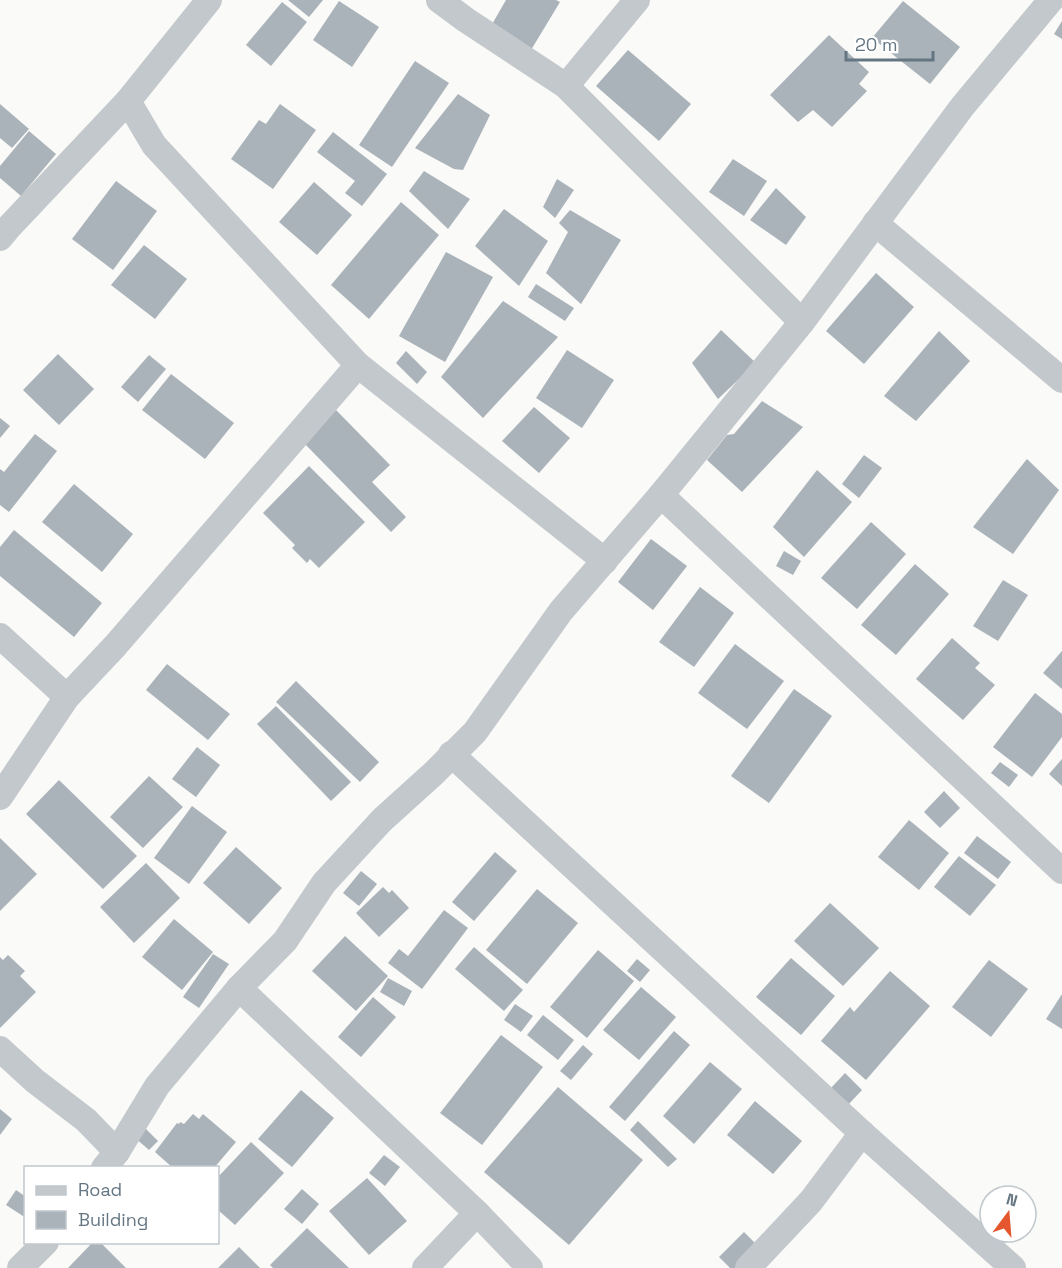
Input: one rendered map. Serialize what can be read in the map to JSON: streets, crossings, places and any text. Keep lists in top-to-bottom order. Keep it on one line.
{"legend":["Road","Building"],"scale_bar":"20 m","north":"top"}
